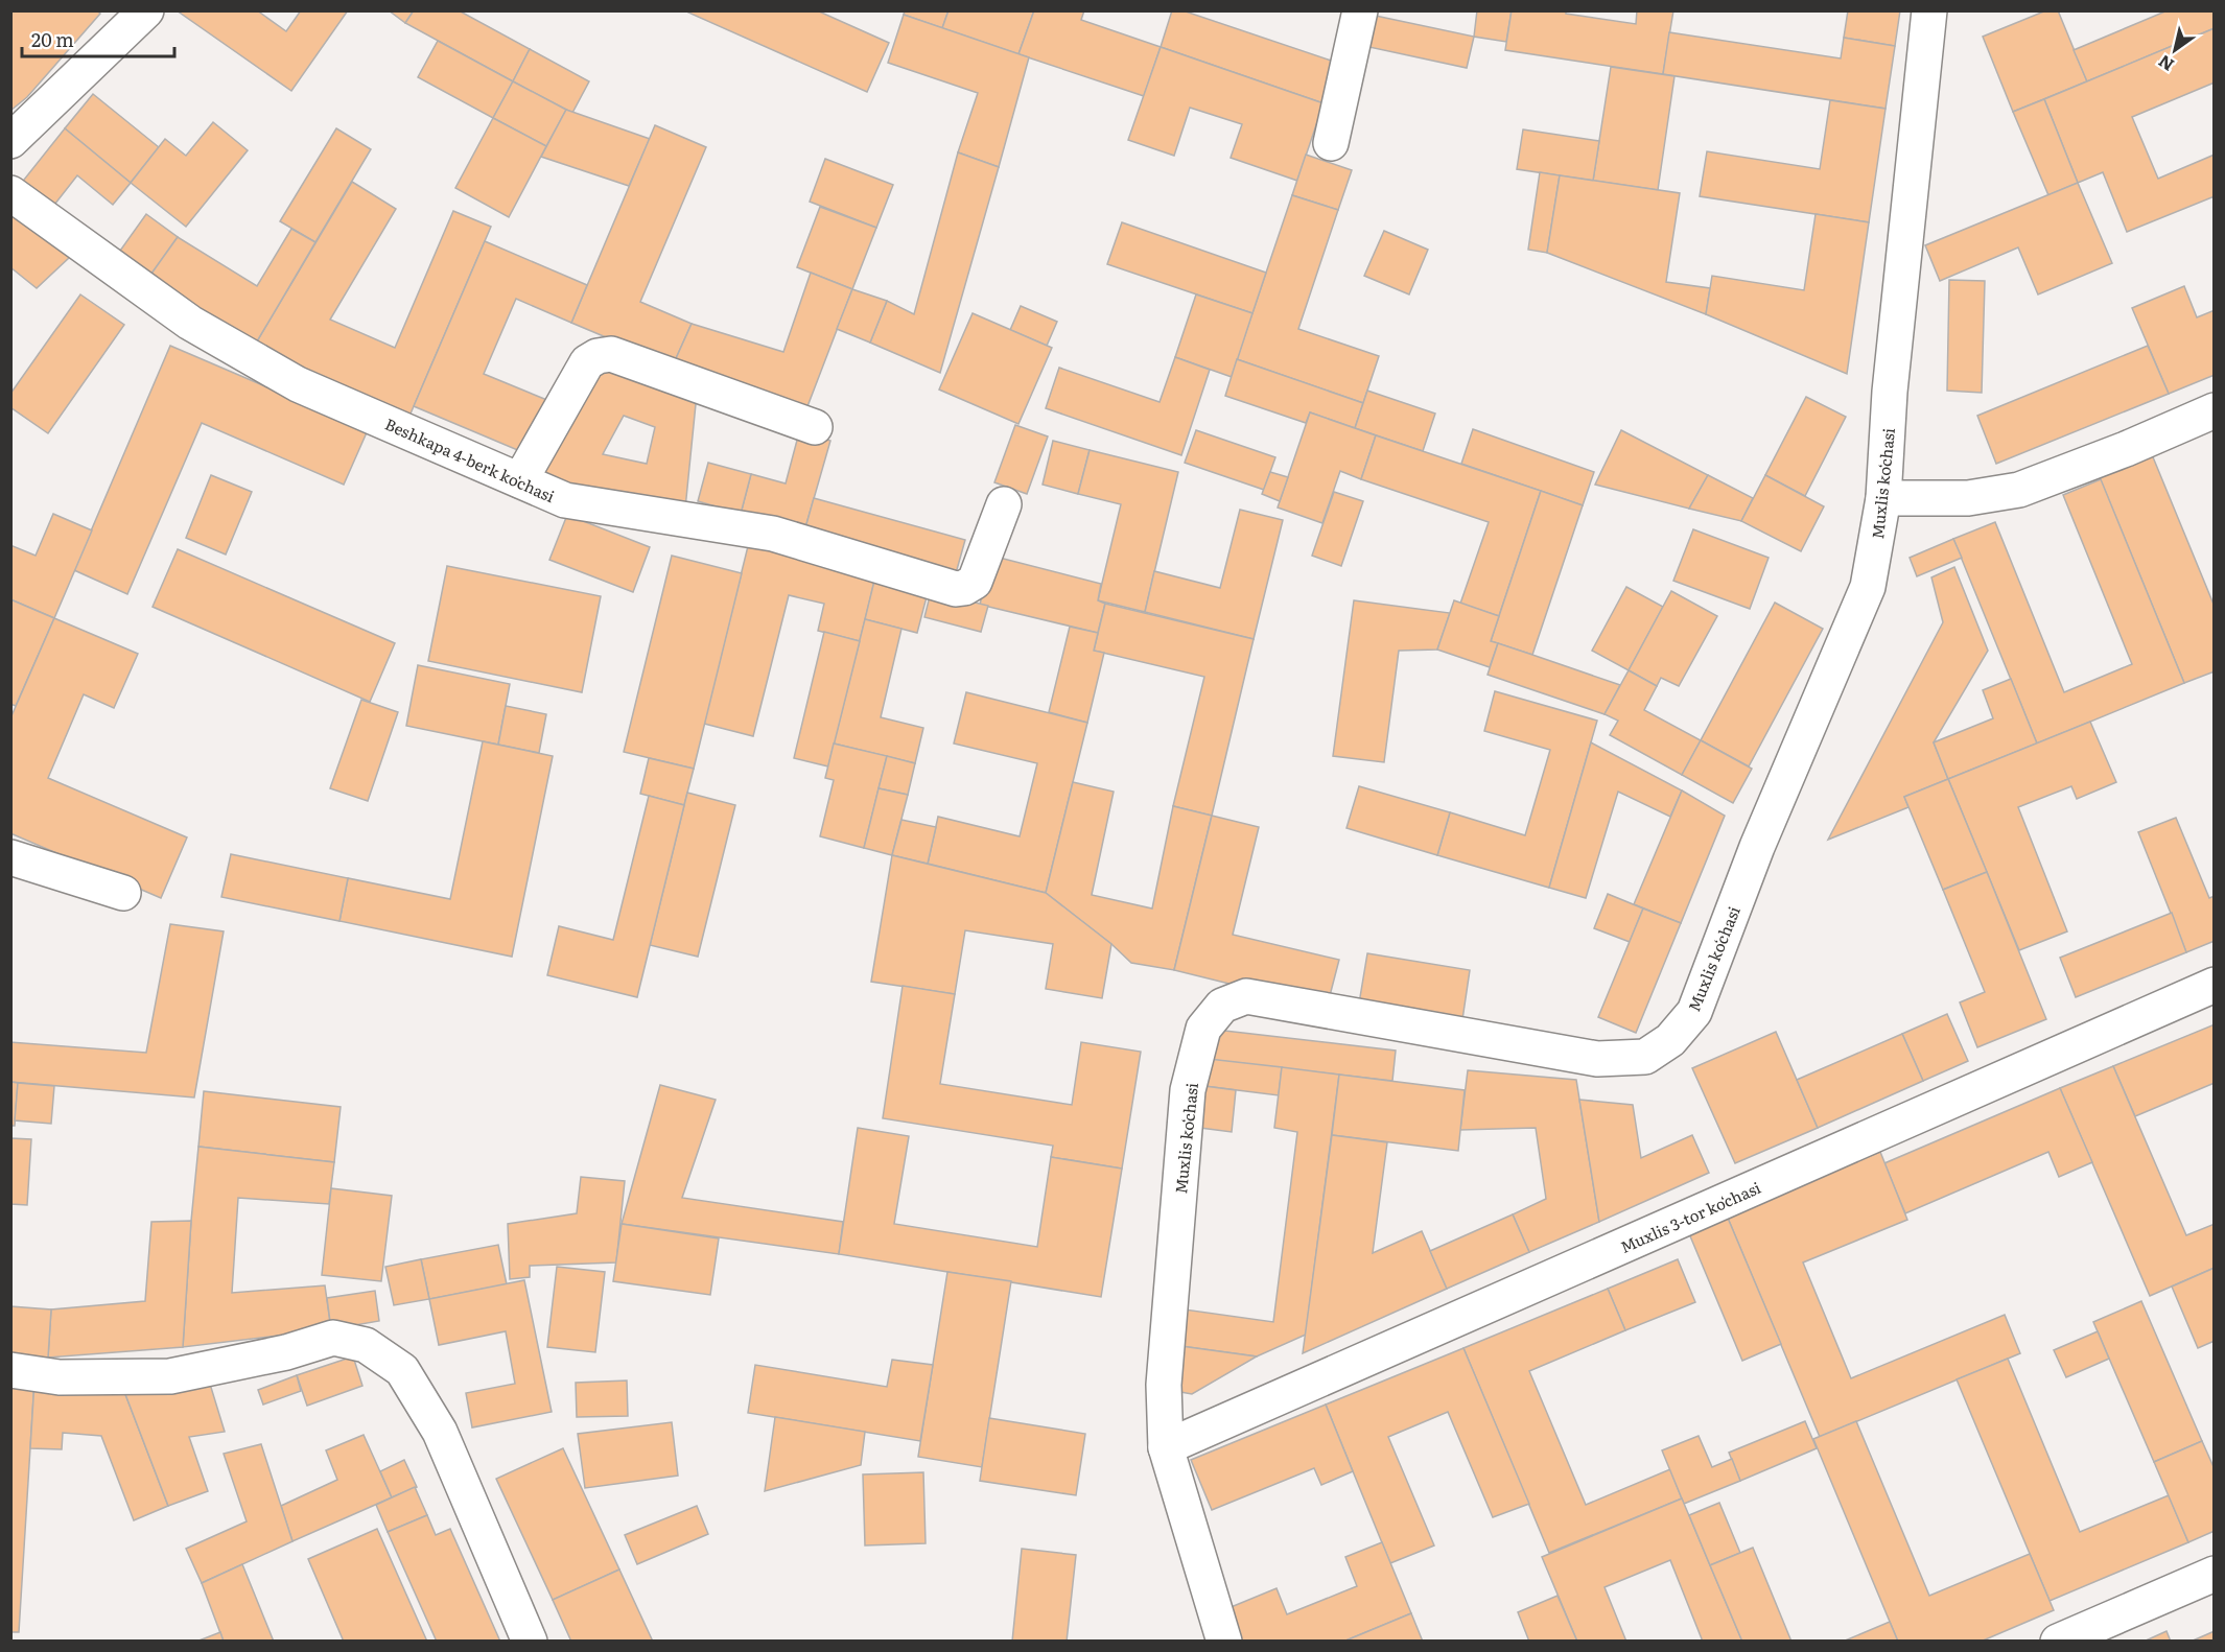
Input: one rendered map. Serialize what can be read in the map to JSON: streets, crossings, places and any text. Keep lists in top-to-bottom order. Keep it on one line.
{"streets":{"street":["Beshkapa 4-berk koʻchasi","Muxlis koʻchasi","Muxlis 3-tor koʻchasi"]},"crossings":[["Muxlis koʻchasi","Muxlis 3-tor koʻchasi"]],"scale_bar":"20 m","north":"bottom left"}
